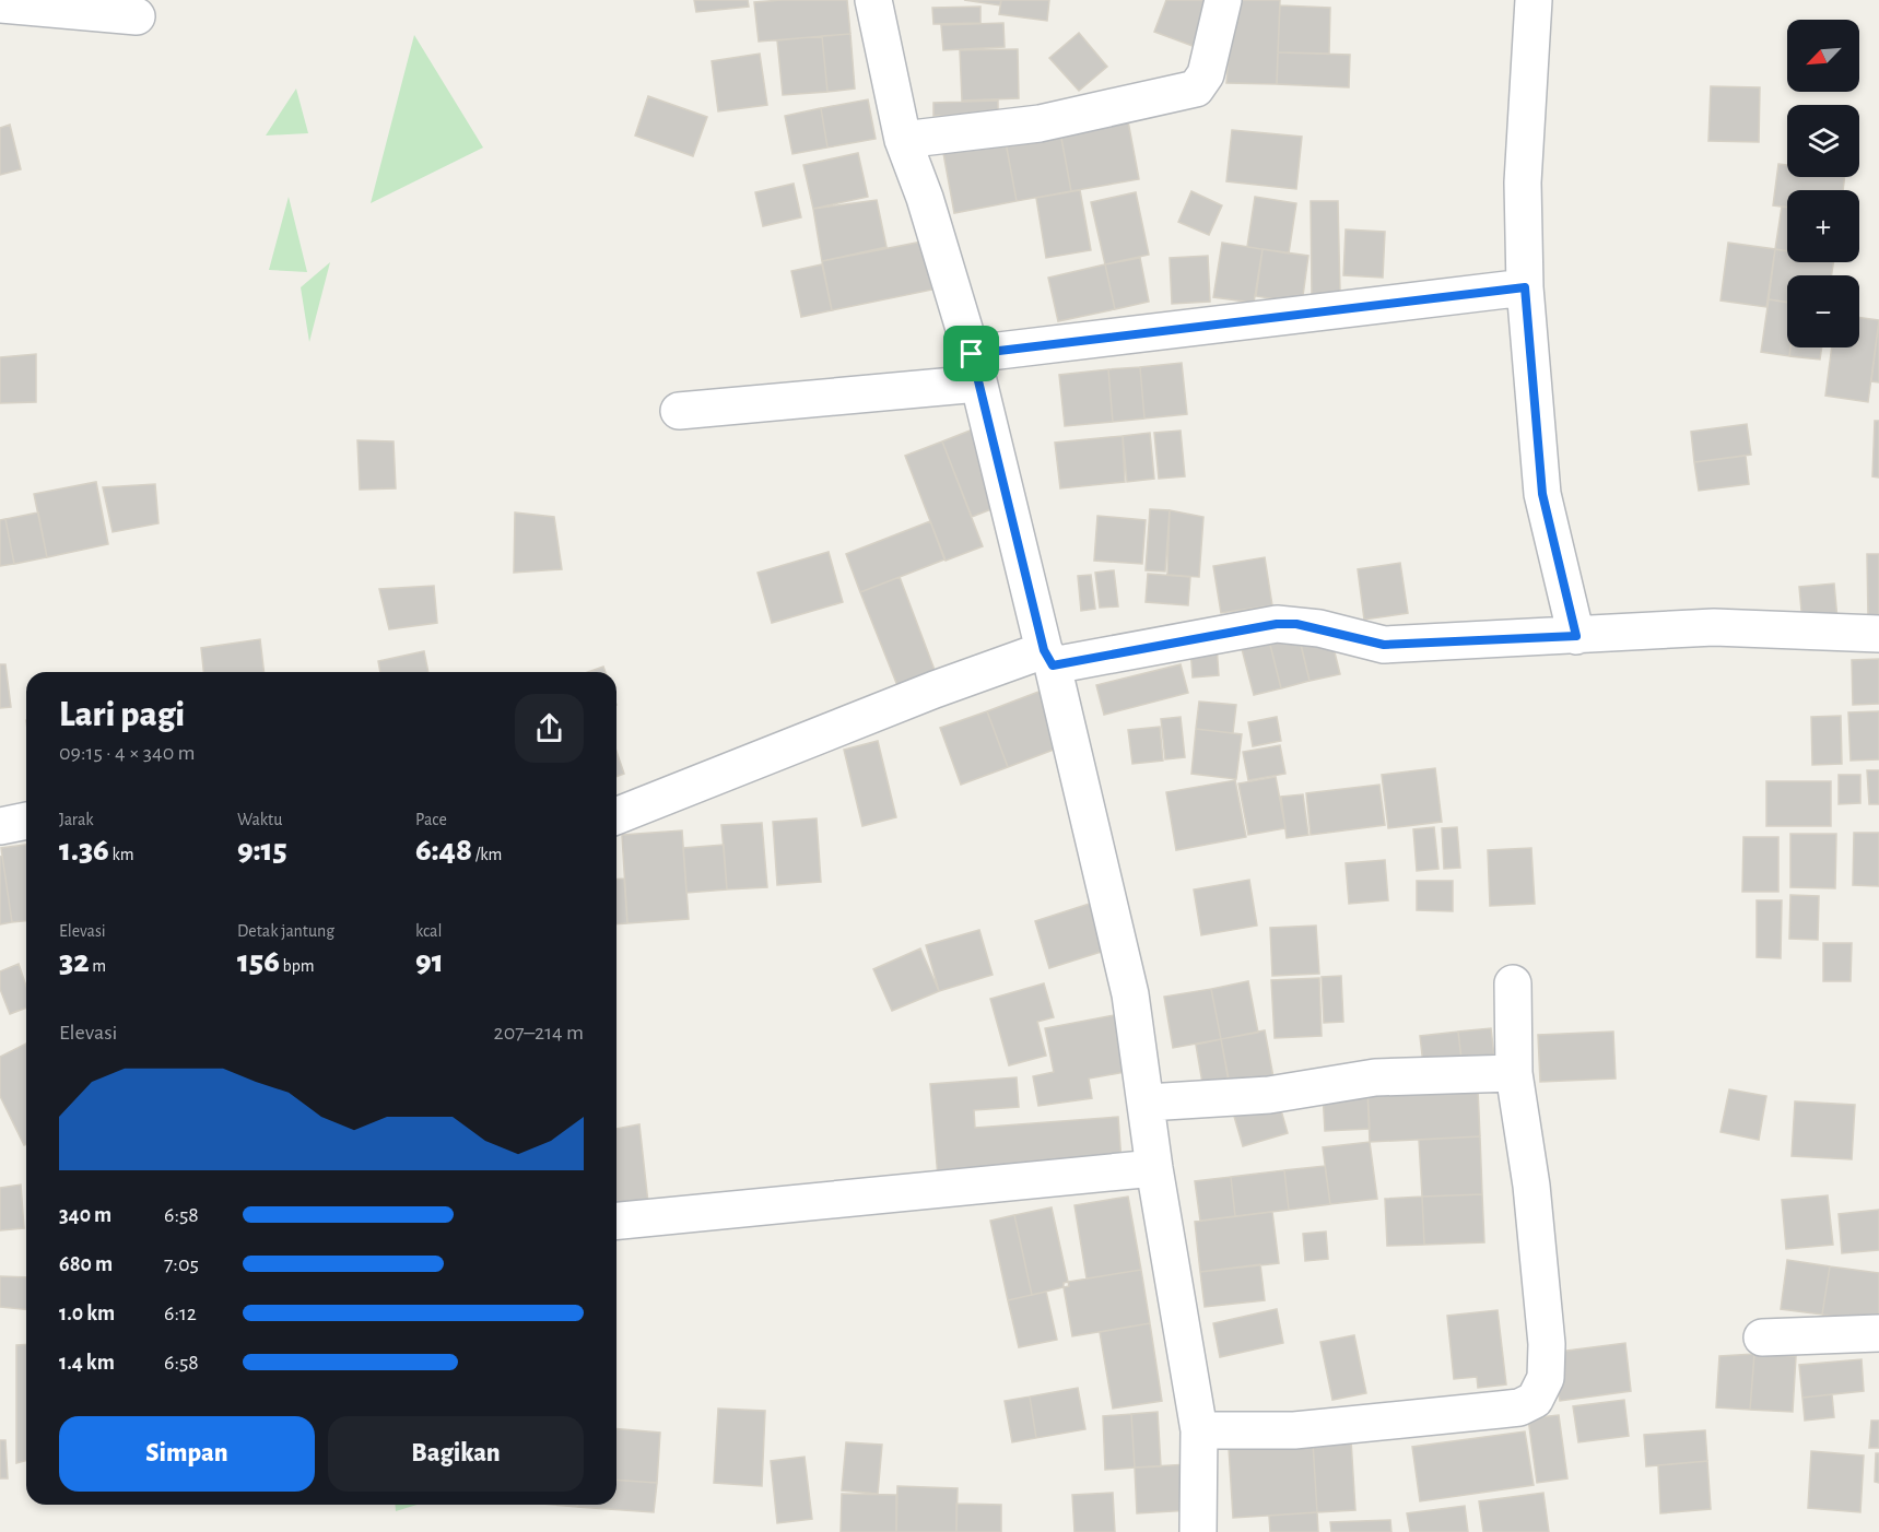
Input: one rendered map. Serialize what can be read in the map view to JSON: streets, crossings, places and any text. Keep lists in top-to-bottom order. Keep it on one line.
{"north":"bottom left","page":{"map_buttons":["+","−"],"heading":["Lari pagi","09:15 · 4 × 340 m"],"stats":[["Jarak","1.36 km"],["Waktu","9:15"],["Pace","6:48 /km"],["Elevasi","32 m"],["Detak jantung","156 bpm"],["kcal","91"]],"chart":["Elevasi","207–214 m"],"list":[{"name":"340 m","note":"6:58"},{"name":"680 m","note":"7:05"},{"name":"1.0 km","note":"6:12"},{"name":"1.4 km","note":"6:58"}],"buttons":["Simpan","Bagikan"]}}
